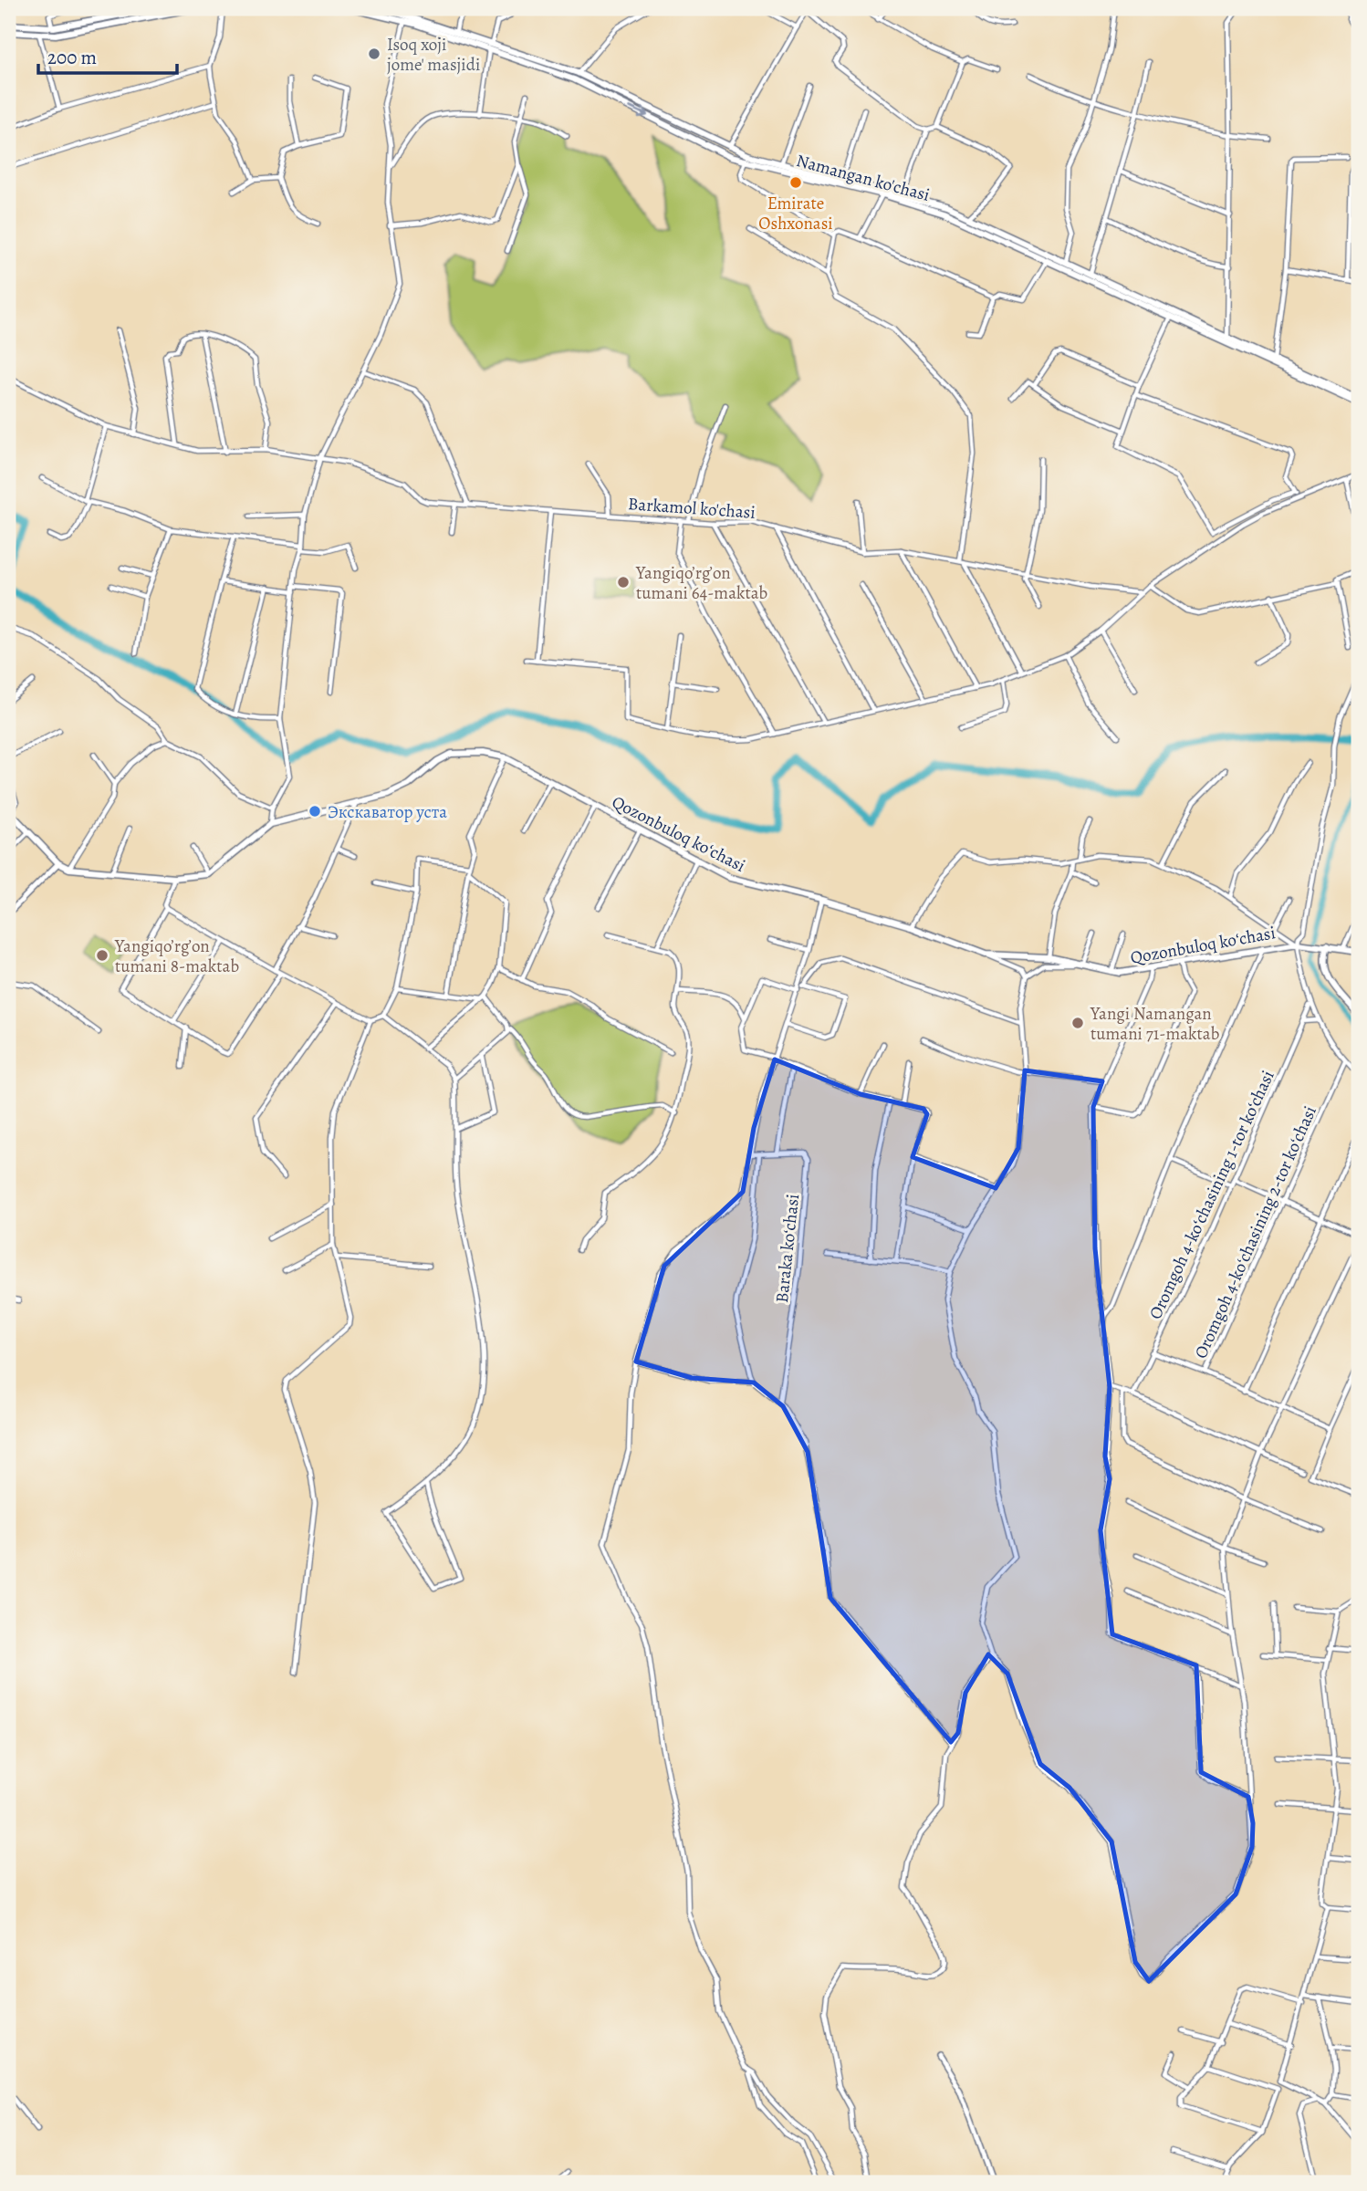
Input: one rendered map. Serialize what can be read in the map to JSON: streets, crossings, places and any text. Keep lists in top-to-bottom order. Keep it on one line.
{"streets":{"main road":["Namangan ko'chasi","Qozonbuloq koʻchasi"],"street":["Barkamol ko'chasi","Oromgoh 4-koʻchasining 1-tor koʻchasi","Oromgoh 4-koʻchasining 2-tor koʻchasi","Baraka koʻchasi"]},"places":["Isoq xoji jome' masjidi","Emirate Oshxonasi","Yangiqo’rg’on tumani 64-maktab","Экскаватор уста","Yangiqo’rg’on tumani 8-maktab","Yangi Namangan tumani 71-maktab"],"scale_bar":"200 m"}
